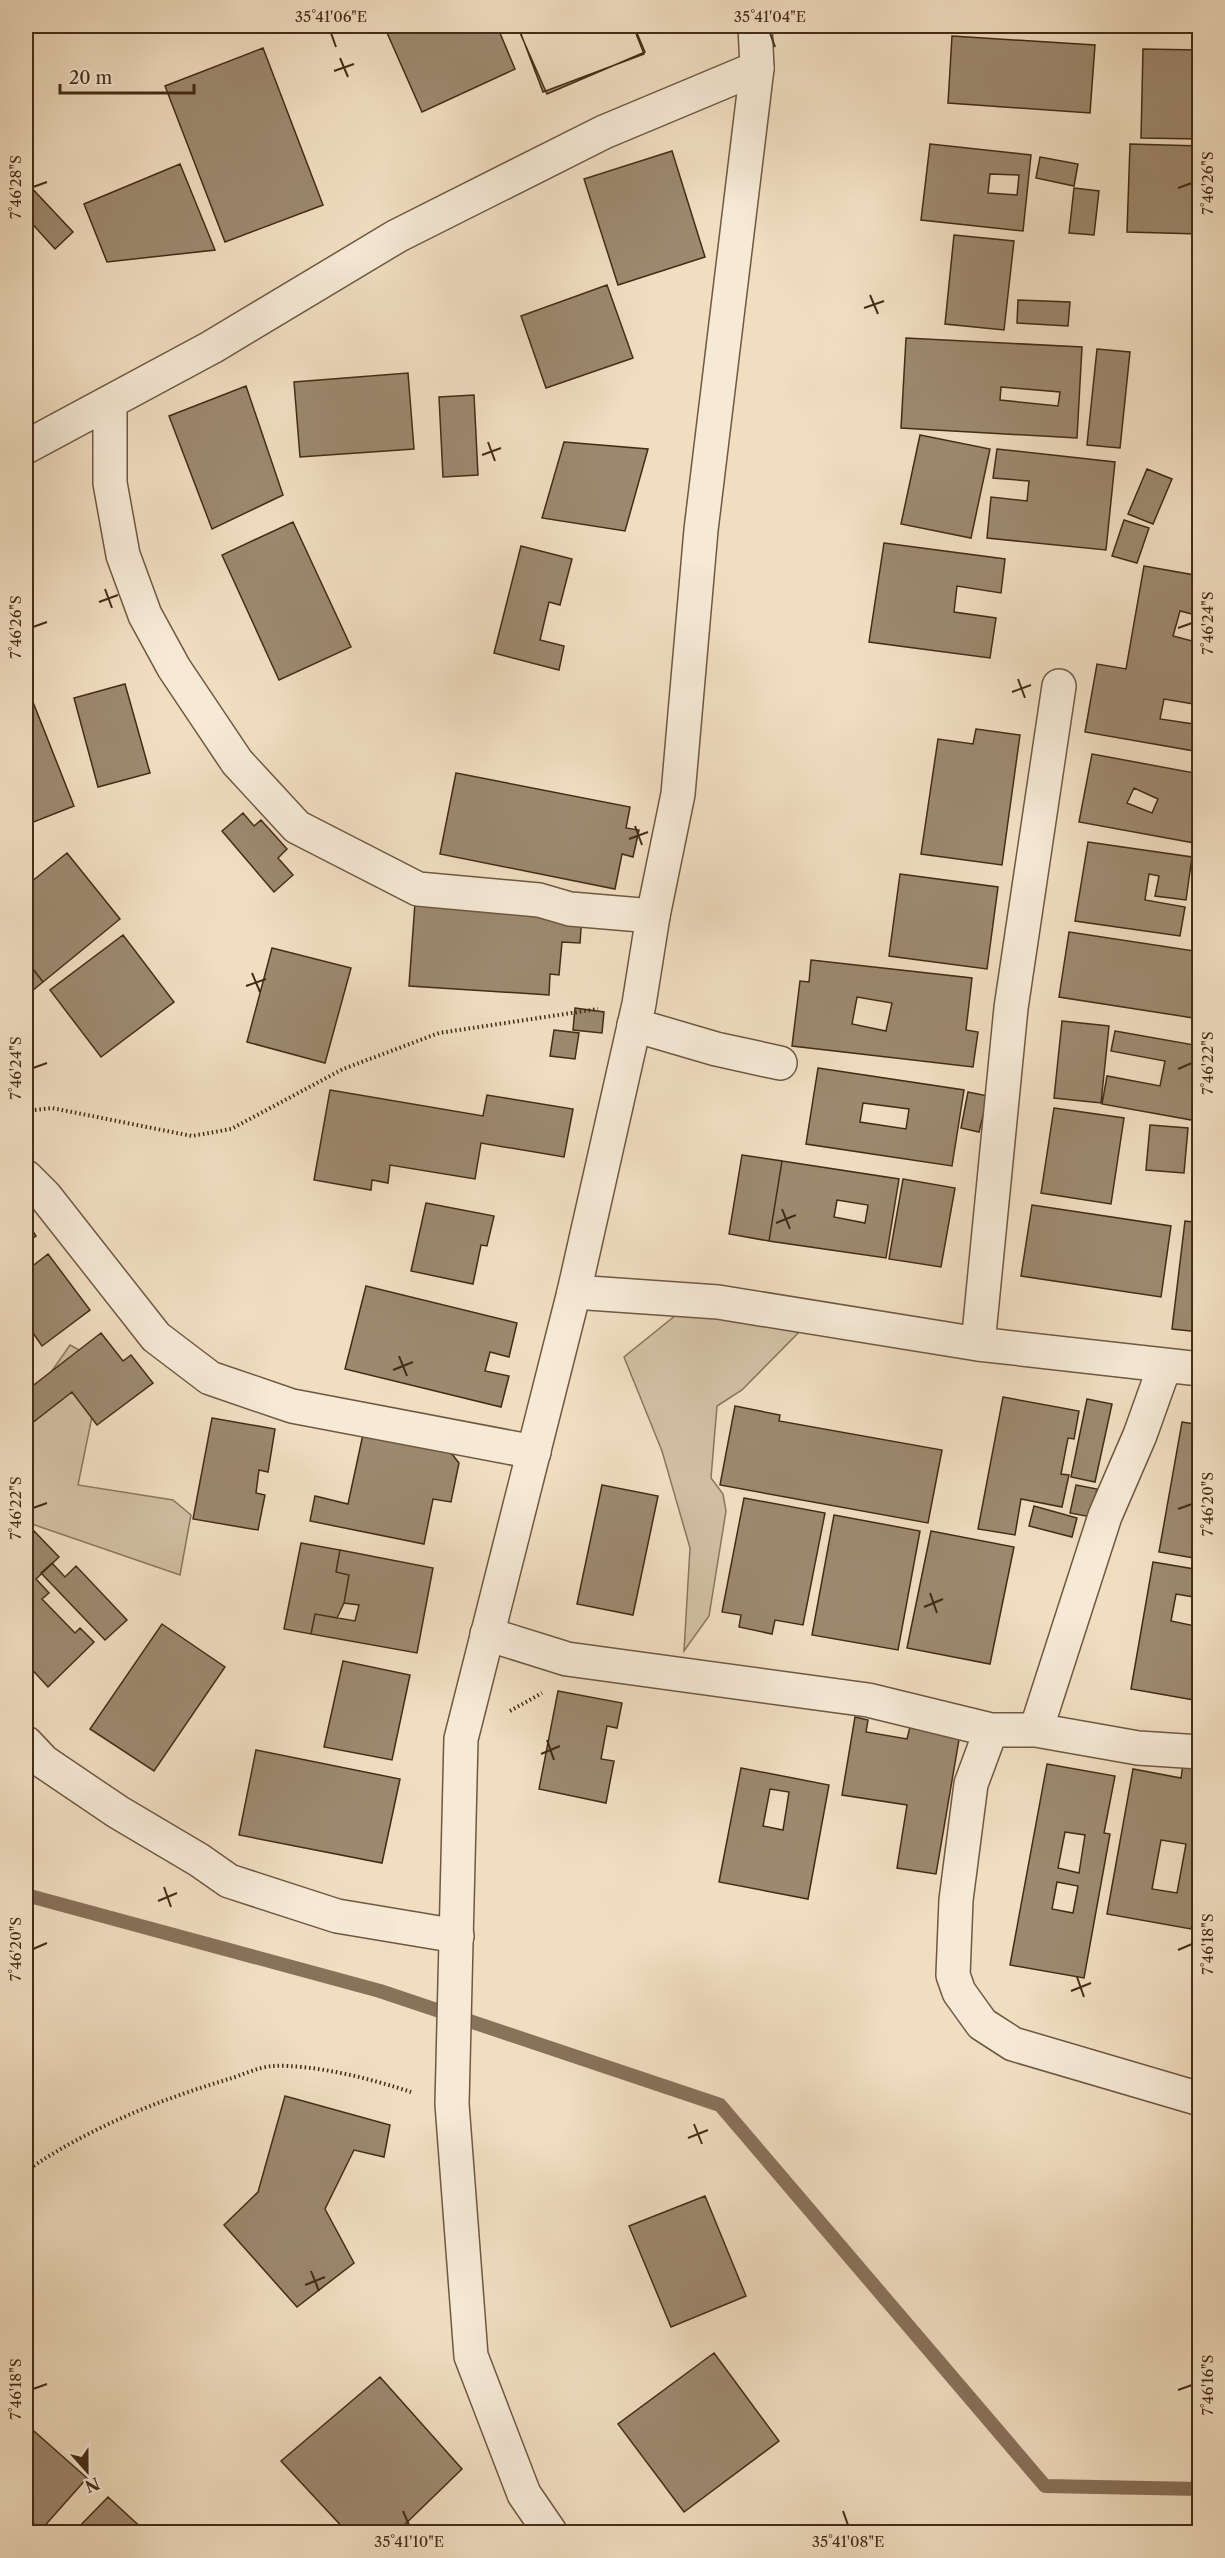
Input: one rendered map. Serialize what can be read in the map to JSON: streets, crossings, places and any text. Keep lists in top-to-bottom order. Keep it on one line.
{"scale_bar":"20 m","north":"bottom","coordinates":["35°41'06\"E","35°41'04\"E","7°46'26\"S","7°46'28\"S","7°46'24\"S","7°46'22\"S","7°46'20\"S","7°46'18\"S","7°46'16\"S","35°41'10\"E","35°41'08\"E"]}
